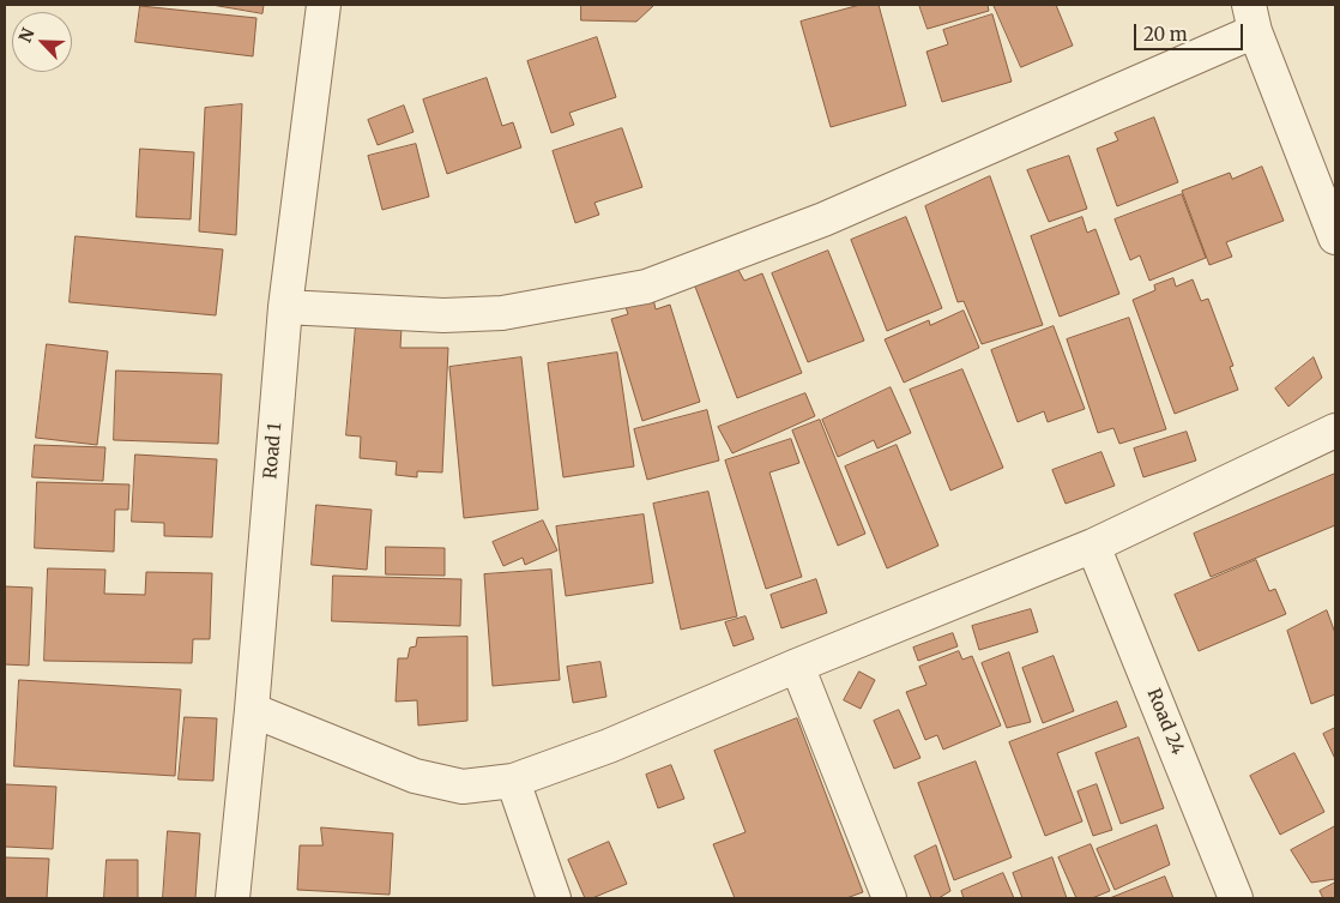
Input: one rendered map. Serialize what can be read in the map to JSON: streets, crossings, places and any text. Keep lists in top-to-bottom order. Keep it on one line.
{"streets":{"street":["Road 1","Road 24"]},"scale_bar":"20 m","north":"top left"}
